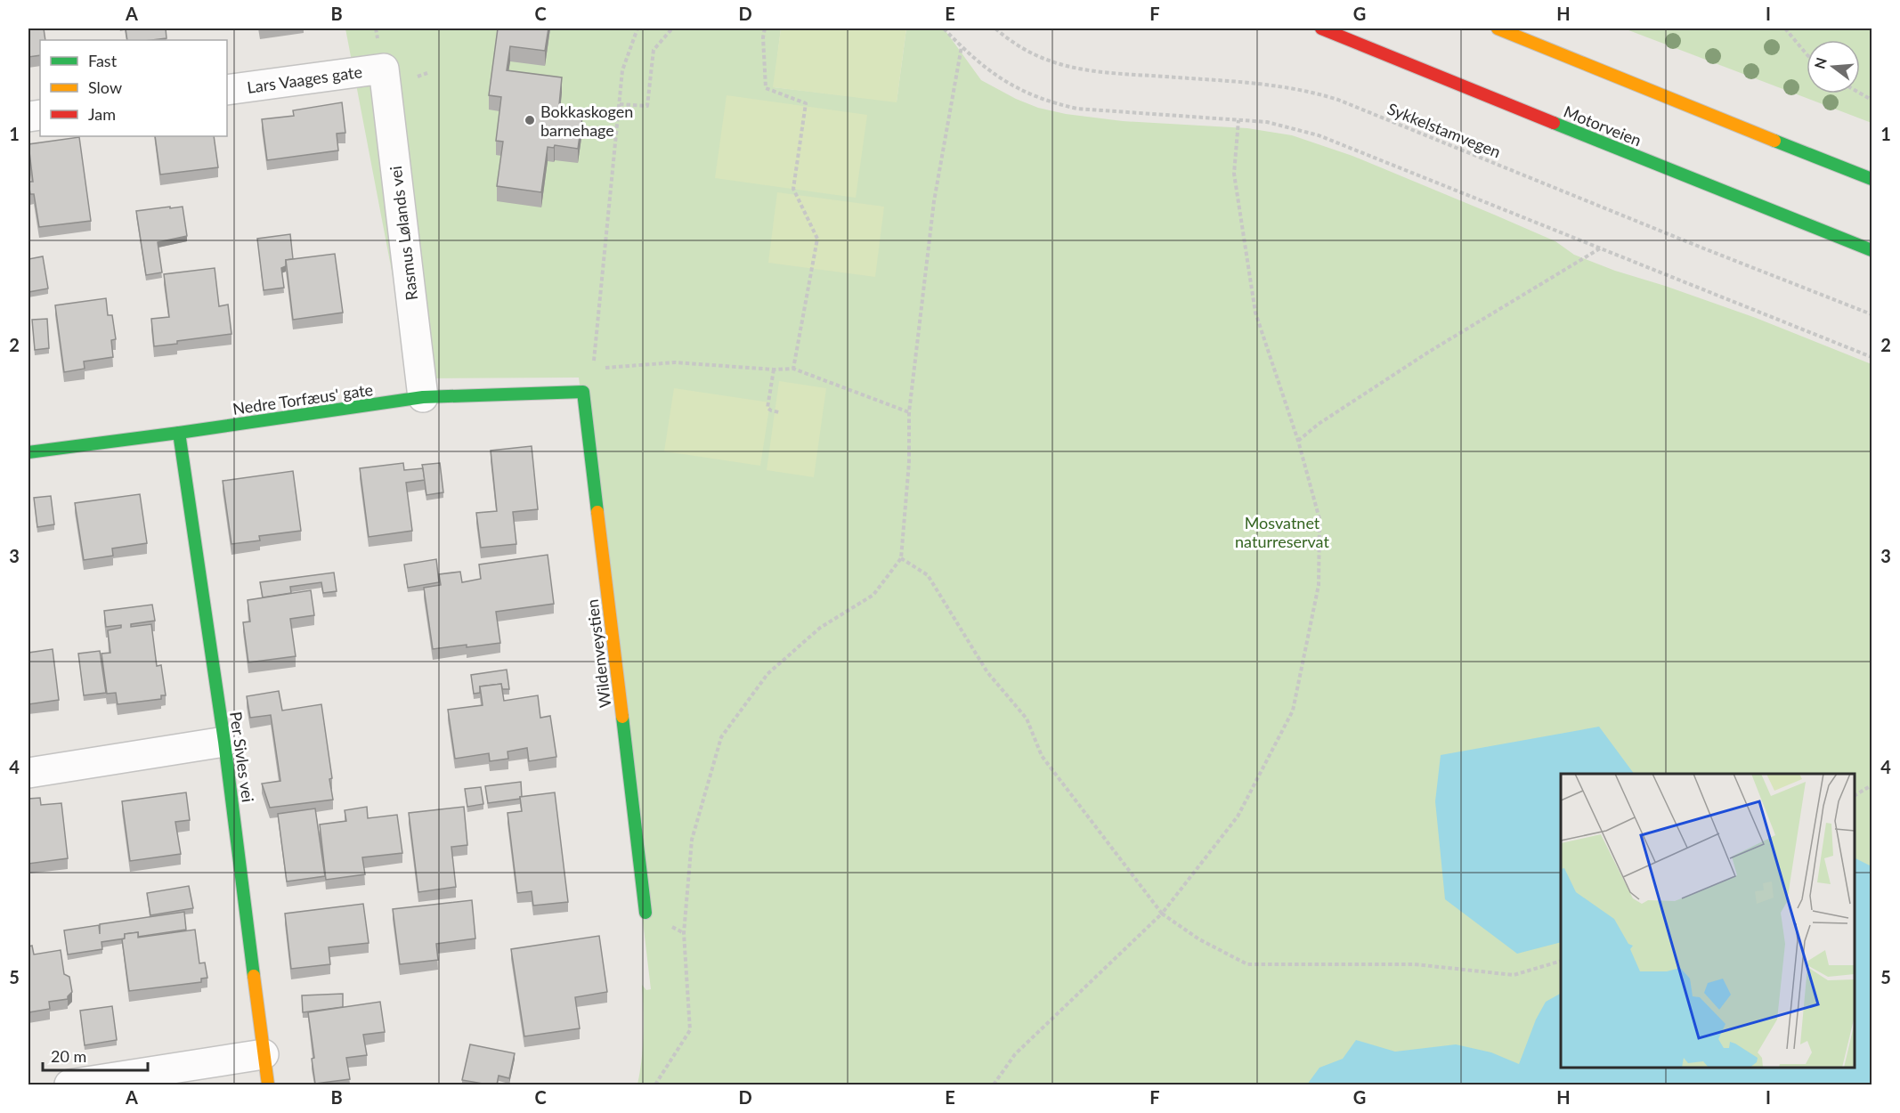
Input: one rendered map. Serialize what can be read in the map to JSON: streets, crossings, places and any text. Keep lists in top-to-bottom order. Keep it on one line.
{"streets":{"main road":["Motorveien","Nedre Torfæus' gate","Wildenveystien","Per Sivles vei"],"street":["Lars Vaages gate","Rasmus Lølands vei"],"path":["Sykkelstamvegen"]},"crossings":[["Lars Vaages gate","Rasmus Lølands vei"],["Rasmus Lølands vei","Nedre Torfæus' gate"],["Nedre Torfæus' gate","Wildenveystien"],["Nedre Torfæus' gate","Per Sivles vei"]],"parks":["Mosvatnet naturreservat"],"places":["Bokkaskogen barnehage"],"legend":["Fast","Slow","Jam"],"scale_bar":"20 m","north":"left","grid":{"columns":["A","B","C","D","E","F","G","H","I"],"rows":["1","2","3","4","5"]}}
